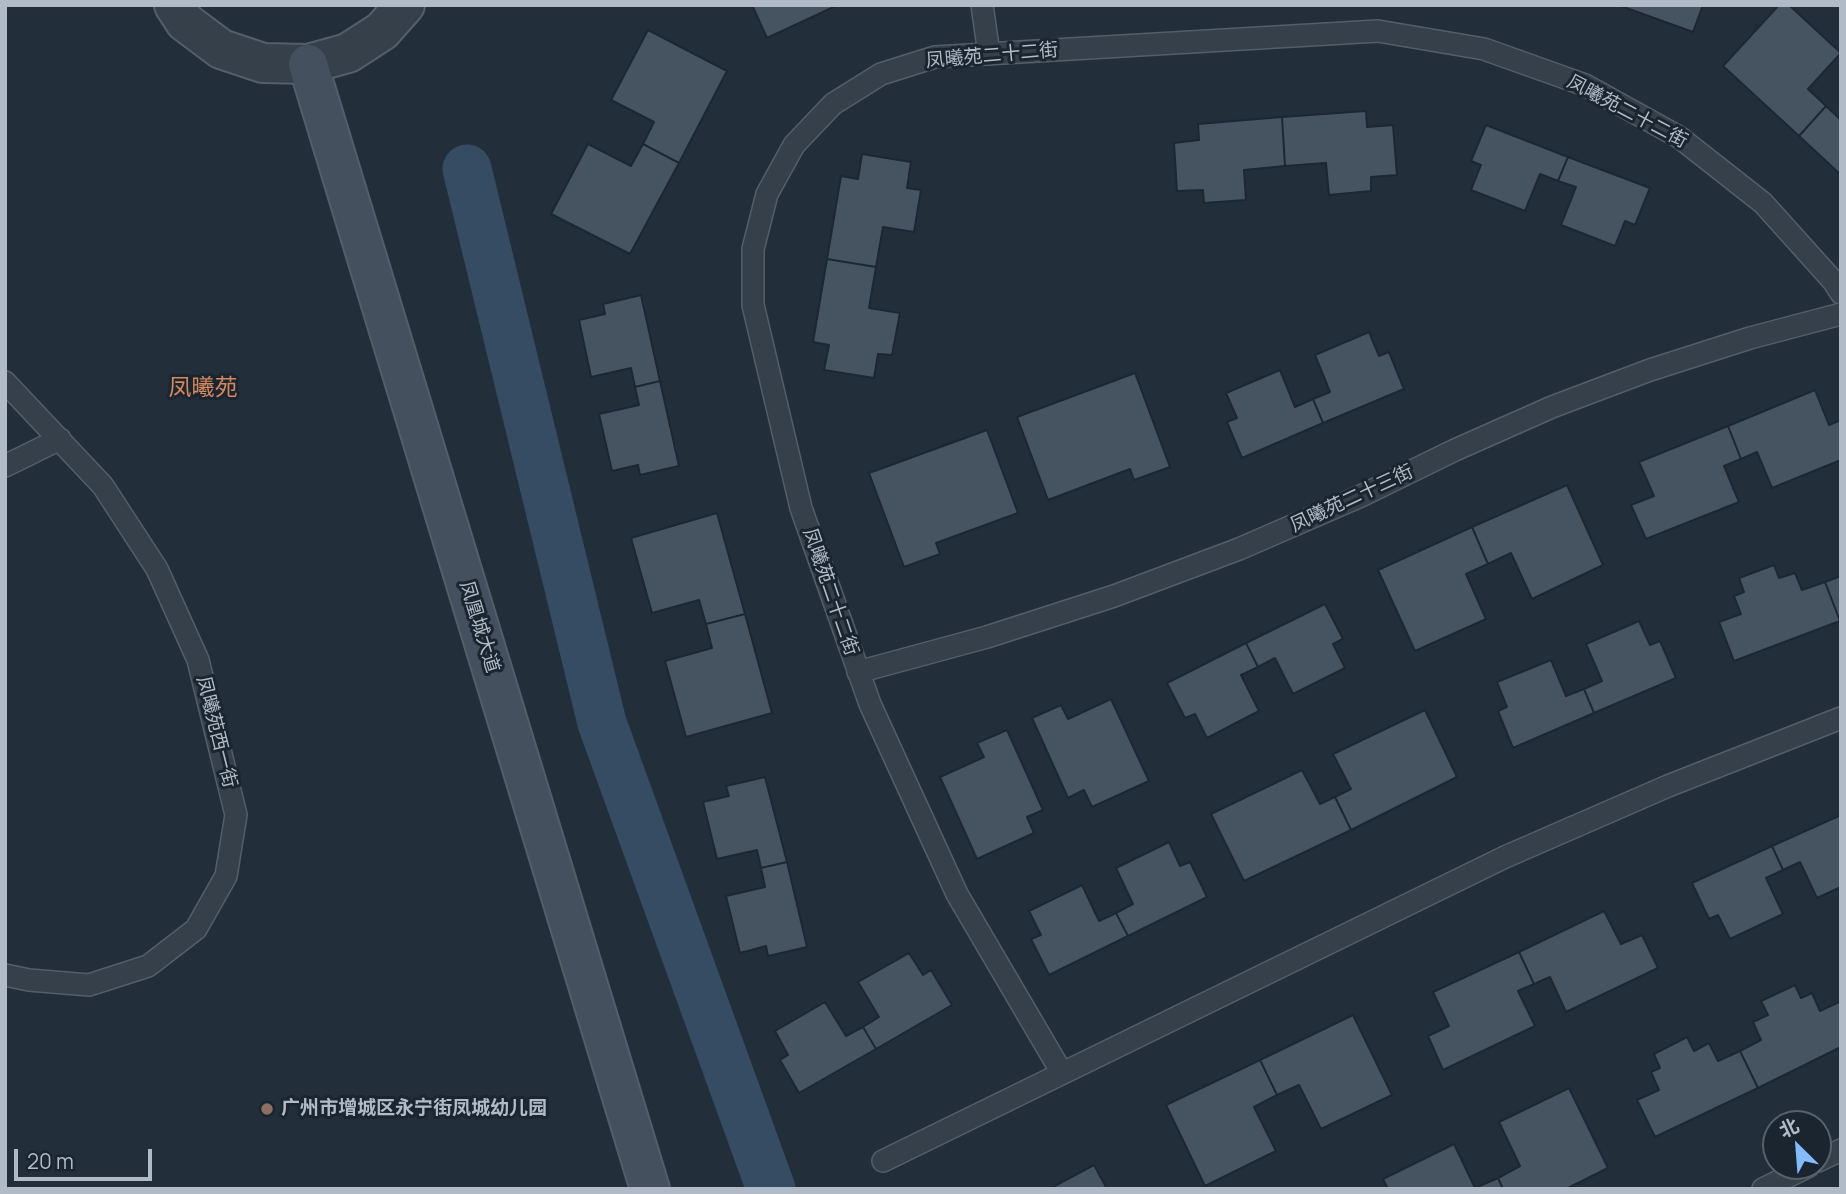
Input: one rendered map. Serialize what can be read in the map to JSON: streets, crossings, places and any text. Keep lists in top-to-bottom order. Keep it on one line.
{"streets":{"main road":["凤凰城大道"],"lane":["凤曦苑二十二街","凤曦苑二十三街","凤曦苑西一街"]},"crossings":[["凤曦苑二十二街","凤曦苑二十三街"]],"districts":["凤曦苑"],"places":["广州市增城区永宁街凤城幼儿园"],"scale_bar":"20 m","north":"top left"}
